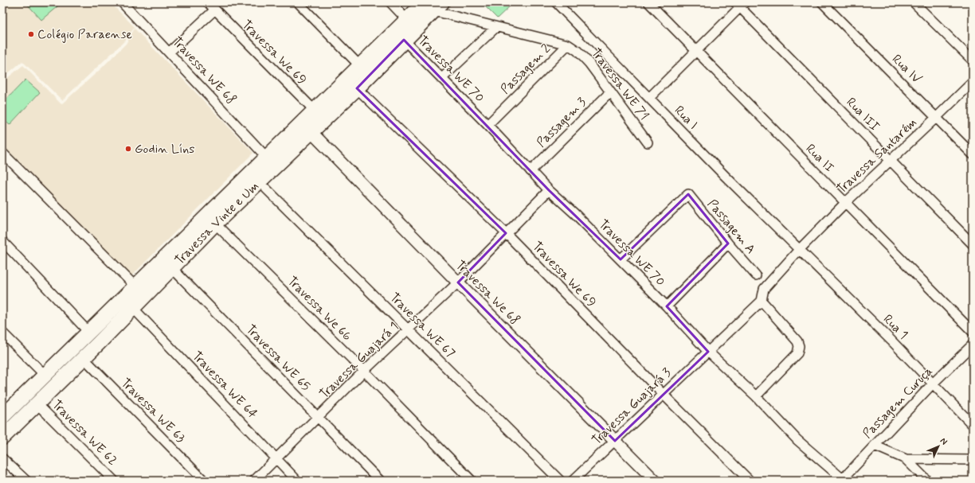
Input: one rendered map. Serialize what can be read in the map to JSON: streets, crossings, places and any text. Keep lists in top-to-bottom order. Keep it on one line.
{"streets":{"main road":["Travessa Vinte e Um"],"street":["Travessa We 69","Travessa WE 70","Passagem 2","Rua IV","Travessa WE 68","Travessa WE 71","Rua III","Rua I","Passagem 3","Travessa Santarém","Rua II","Passagem A","Travessa We 68","Travessa We 66","Travessa WE 67","Rua 1","Travessa WE 65","Travessa Guajará 1","Travessa WE 64","Passagem Curuça","Travessa Guajará 3","Travessa WE 63","Travessa WE 62"]},"crossings":[["Travessa We 69","Travessa Vinte e Um"],["Travessa We 69","Travessa Guajará 1"],["Travessa We 69","Travessa Guajará 3"],["Travessa WE 70","Passagem 2"],["Travessa WE 70","Passagem 3"],["Travessa WE 70","Travessa Vinte e Um"],["Travessa WE 70","Passagem A"],["Travessa WE 70","Travessa Guajará 1"],["Travessa WE 70","Passagem Curuça"],["Travessa WE 70","Travessa Guajará 3"],["Passagem 2","Travessa WE 71"],["Rua IV","Travessa Santarém"],["Travessa WE 68","Travessa Vinte e Um"],["Travessa WE 71","Passagem 3"],["Travessa WE 71","Travessa Vinte e Um"],["Rua III","Travessa Santarém"],["Rua I","Travessa Santarém"],["Rua I","Rua 1"],["Travessa Santarém","Rua II"],["Travessa Santarém","Rua 1"],["Travessa Santarém","Travessa Guajará 3"],["Travessa Vinte e Um","Travessa We 68"],["Travessa Vinte e Um","Travessa We 66"],["Travessa Vinte e Um","Travessa WE 65"],["Travessa Vinte e Um","Travessa WE 64"],["Travessa Vinte e Um","Travessa WE 63"],["Travessa Vinte e Um","Travessa WE 62"],["Travessa We 68","Travessa Guajará 1"],["Travessa We 68","Travessa Guajará 3"],["Travessa We 66","Travessa Guajará 1"],["Travessa WE 67","Travessa Guajará 1"],["Rua 1","Passagem Curuça"],["Travessa WE 65","Travessa Guajará 1"],["Travessa Guajará 1","Travessa WE 64"]],"places":["Colégio Paraense","Godin Líns"],"north":"top right"}
